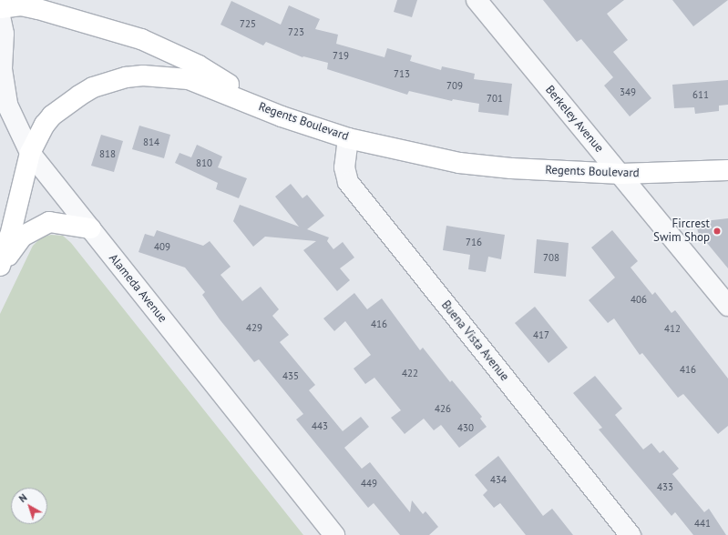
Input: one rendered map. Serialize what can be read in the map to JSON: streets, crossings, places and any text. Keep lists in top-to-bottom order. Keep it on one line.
{"streets":{"main road":["Regents Boulevard"],"street":["Berkeley Avenue","Alameda Avenue","Buena Vista Avenue"]},"crossings":[["Berkeley Avenue","Regents Boulevard"],["Regents Boulevard","Alameda Avenue"],["Regents Boulevard","Buena Vista Avenue"]],"places":["Fircrest Swim Shop"],"house_numbers":["725","723","719","713","709","349","611","701","814","818","810","716","409","708","406","416","429","412","417","416","422","435","426","443","430","434","449","433","441"],"north":"top left"}
